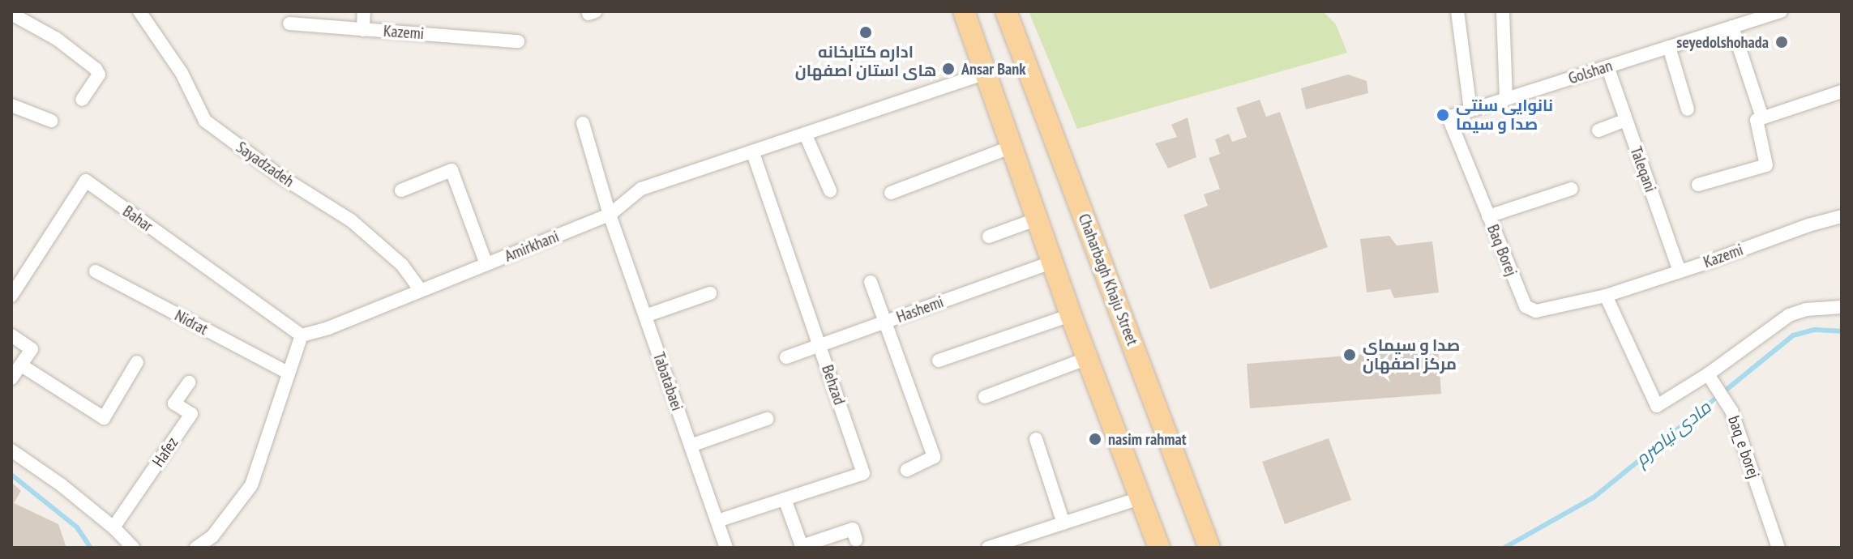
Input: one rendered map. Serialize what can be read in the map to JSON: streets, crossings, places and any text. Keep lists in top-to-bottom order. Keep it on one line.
{"streets":{"main road":["Chaharbagh Khaju Street"],"street":["Kazemi","Golshan","Sayadzadeh","Taleqani","Bahar","Amirkhani","Baq Borej","Hashemi","Nidrat","Tabatabaei","Behzad","baq_e borej","Hafez"]},"crossings":[["Kazemi","Taleqani"],["Kazemi","Baq Borej"],["Golshan","Taleqani"],["Golshan","Baq Borej"],["Sayadzadeh","Amirkhani"],["Bahar","Amirkhani"],["Amirkhani","Tabatabaei"],["Amirkhani","Behzad"],["Hashemi","Behzad"],["Tabatabaei","Behzad"]],"water":["مادی نیاصرم"],"places":["اداره کتابخانه های استان اصفهان","seyedolshohada","Ansar Bank","نانوایی سنتی صدا و سیما","صدا و سیمای مرکز اصفهان","nasim rahmat"]}
